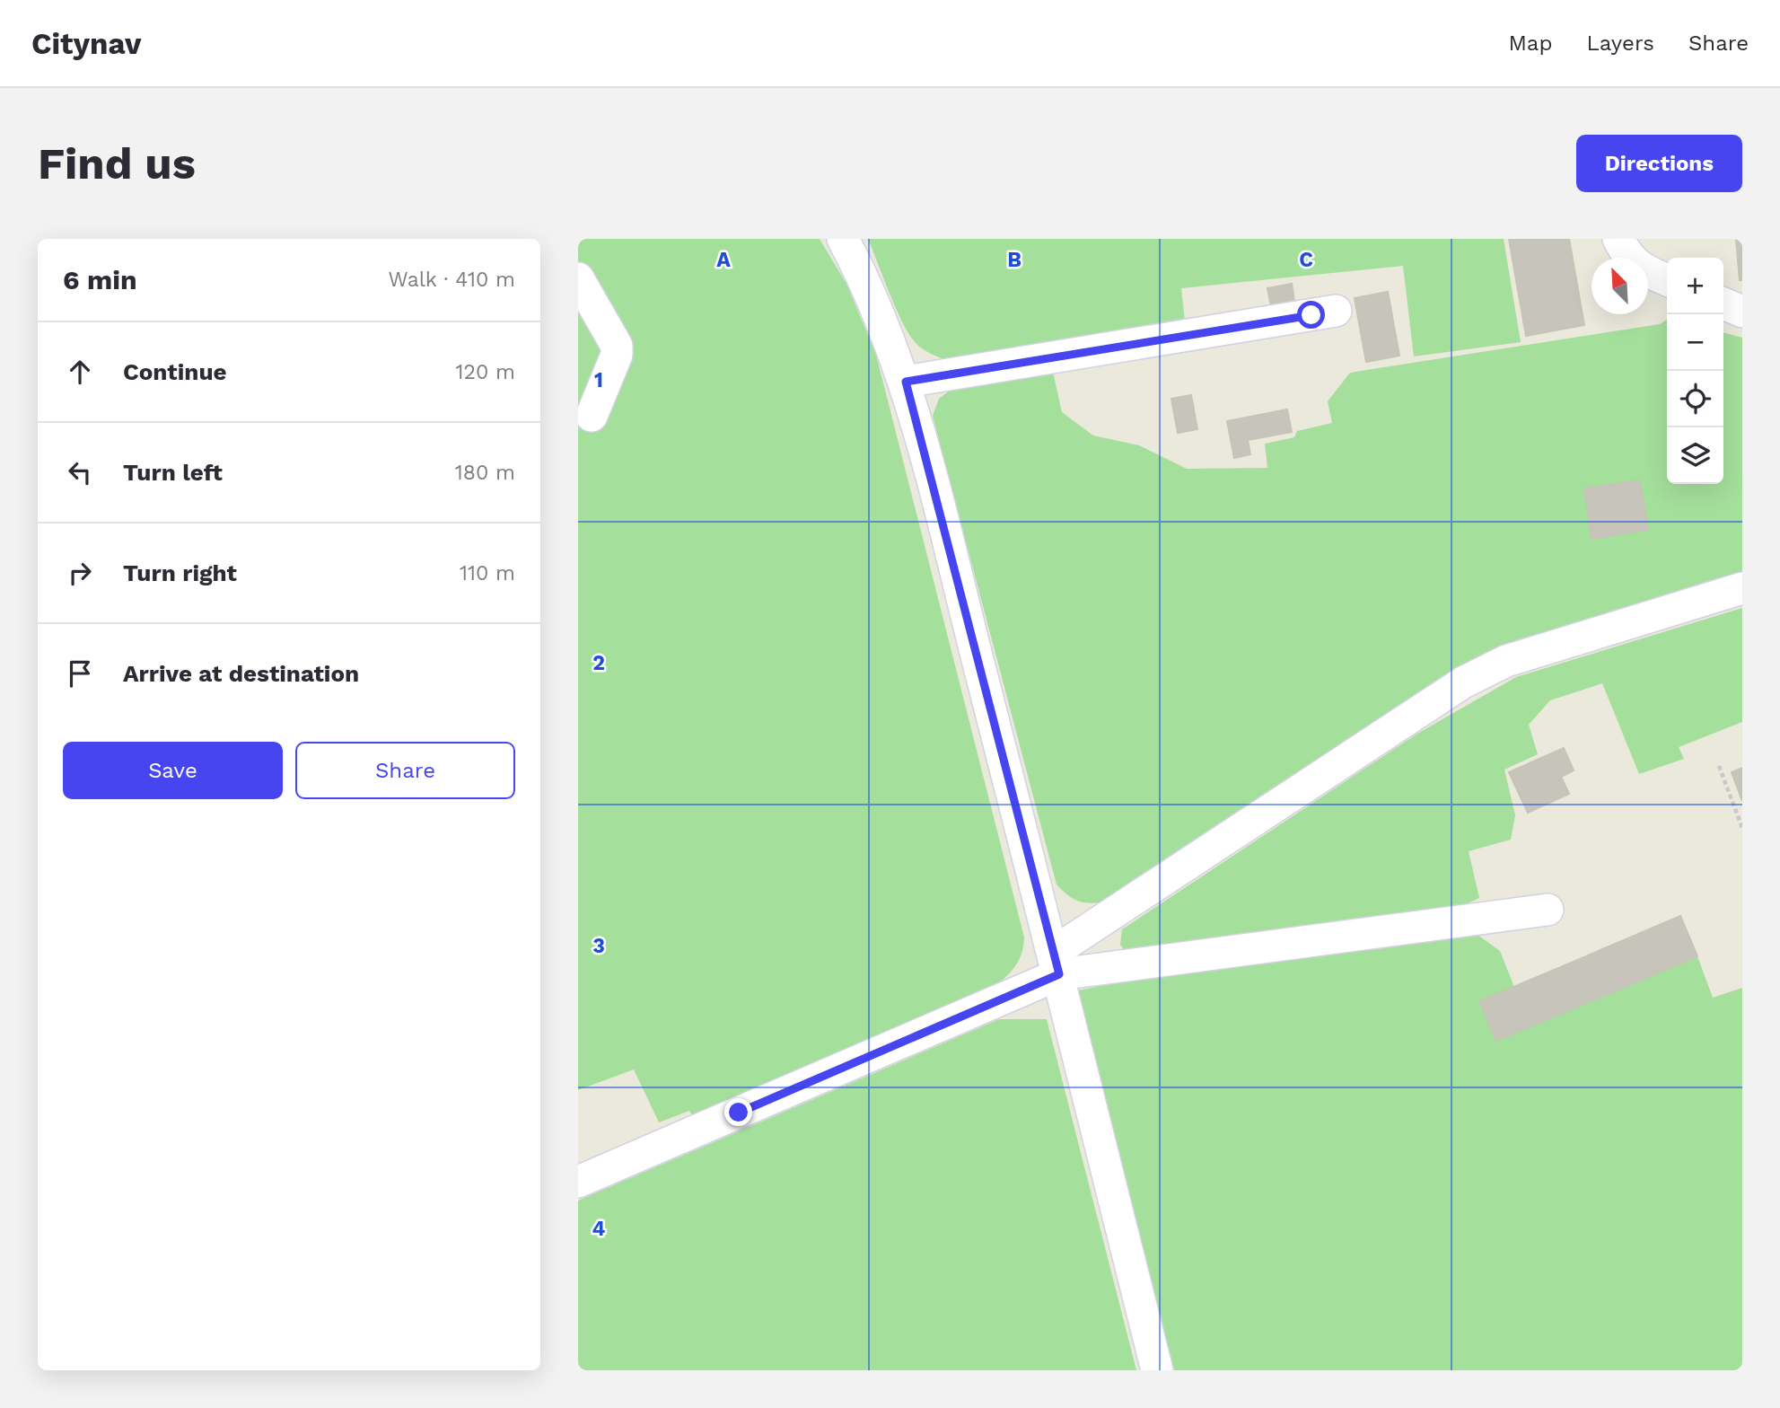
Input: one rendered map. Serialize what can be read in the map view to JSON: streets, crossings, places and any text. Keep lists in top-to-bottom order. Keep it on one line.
{"north":"top left","page":{"header":"Citynav","nav":["Map","Layers","Share"],"buttons":["Directions",["Save","Share"]],"title":"Find us","heading":["6 min","Walk · 410 m"],"map_buttons":["+","−"],"list":[["Continue","120 m"],["Turn left","180 m"],["Turn right","110 m"],"Arrive at destination"]},"grid":{"columns":["A","B","C"],"rows":["1","2","3","4"]}}
